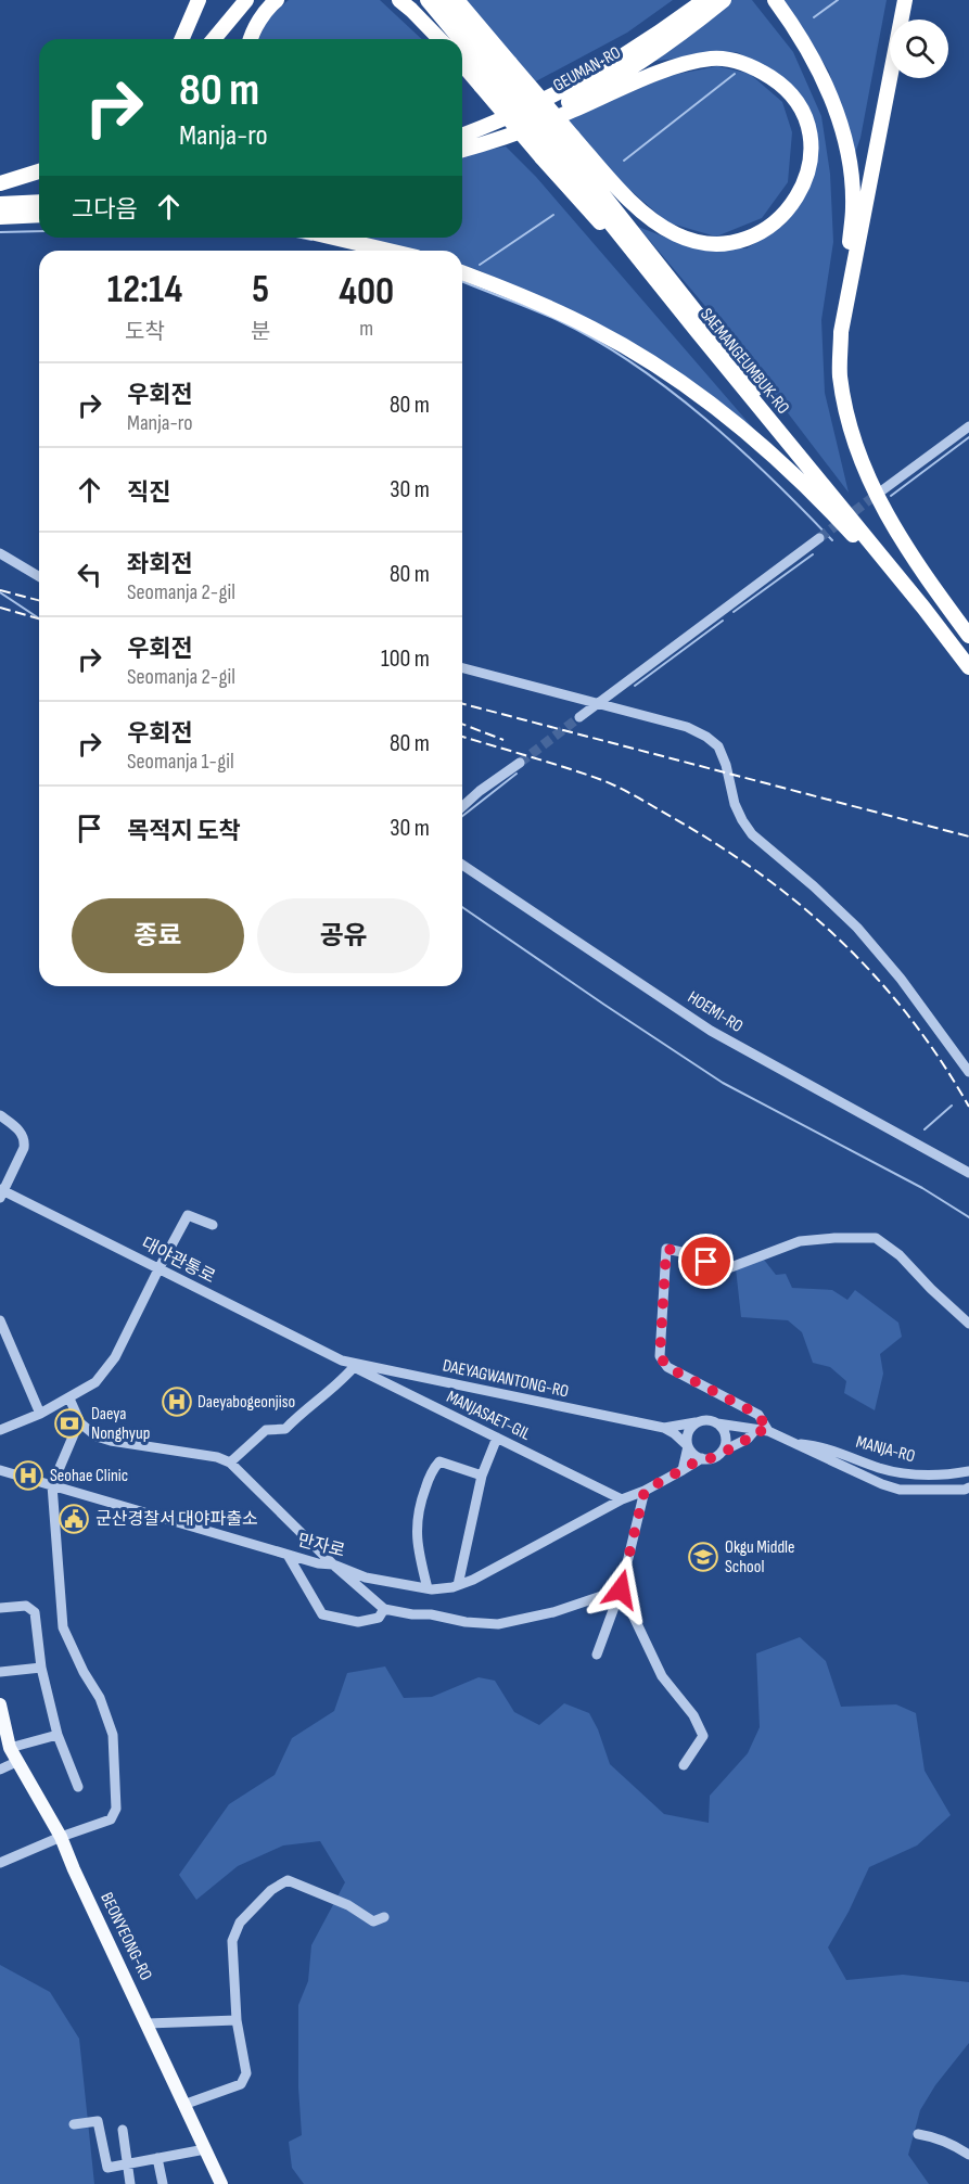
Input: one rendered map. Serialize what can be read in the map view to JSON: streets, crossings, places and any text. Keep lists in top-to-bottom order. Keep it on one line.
{"streets":{"highway":["GEUMAN-RO","SAEMANGEUMBUK-RO"],"main road":["BEONYEONG-RO"],"street":["HOEMI-RO","대야관통로","DAEYAGWANTONG-RO","MANJASAET-GIL","MANJA-RO","만자로"]},"crossings":[["대야관통로","DAEYAGWANTONG-RO"],["대야관통로","MANJASAET-GIL"],["DAEYAGWANTONG-RO","MANJASAET-GIL"],["MANJASAET-GIL","만자로"]],"places":{"hospital":["Daeyabogeonjiso","Seohae Clinic"],"bank":["Daeya Nonghyup"],"public building":["군산경찰서 대야파출소"],"school or university":["Okgu Middle School"]},"page":{"turn":["80 m","Manja-ro"],"then":"그다음","eta":["12:14","도착","5","분","400","m"],"list":[{"name":"우회전","note":"Manja-ro","value":"80 m"},{"name":"직진","value":"30 m"},{"name":"좌회전","note":"Seomanja 2-gil","value":"80 m"},{"name":"우회전","note":"Seomanja 2-gil","value":"100 m"},{"name":"우회전","note":"Seomanja 1-gil","value":"80 m"},{"name":"목적지 도착","value":"30 m"}],"buttons":["종료","공유"]}}
